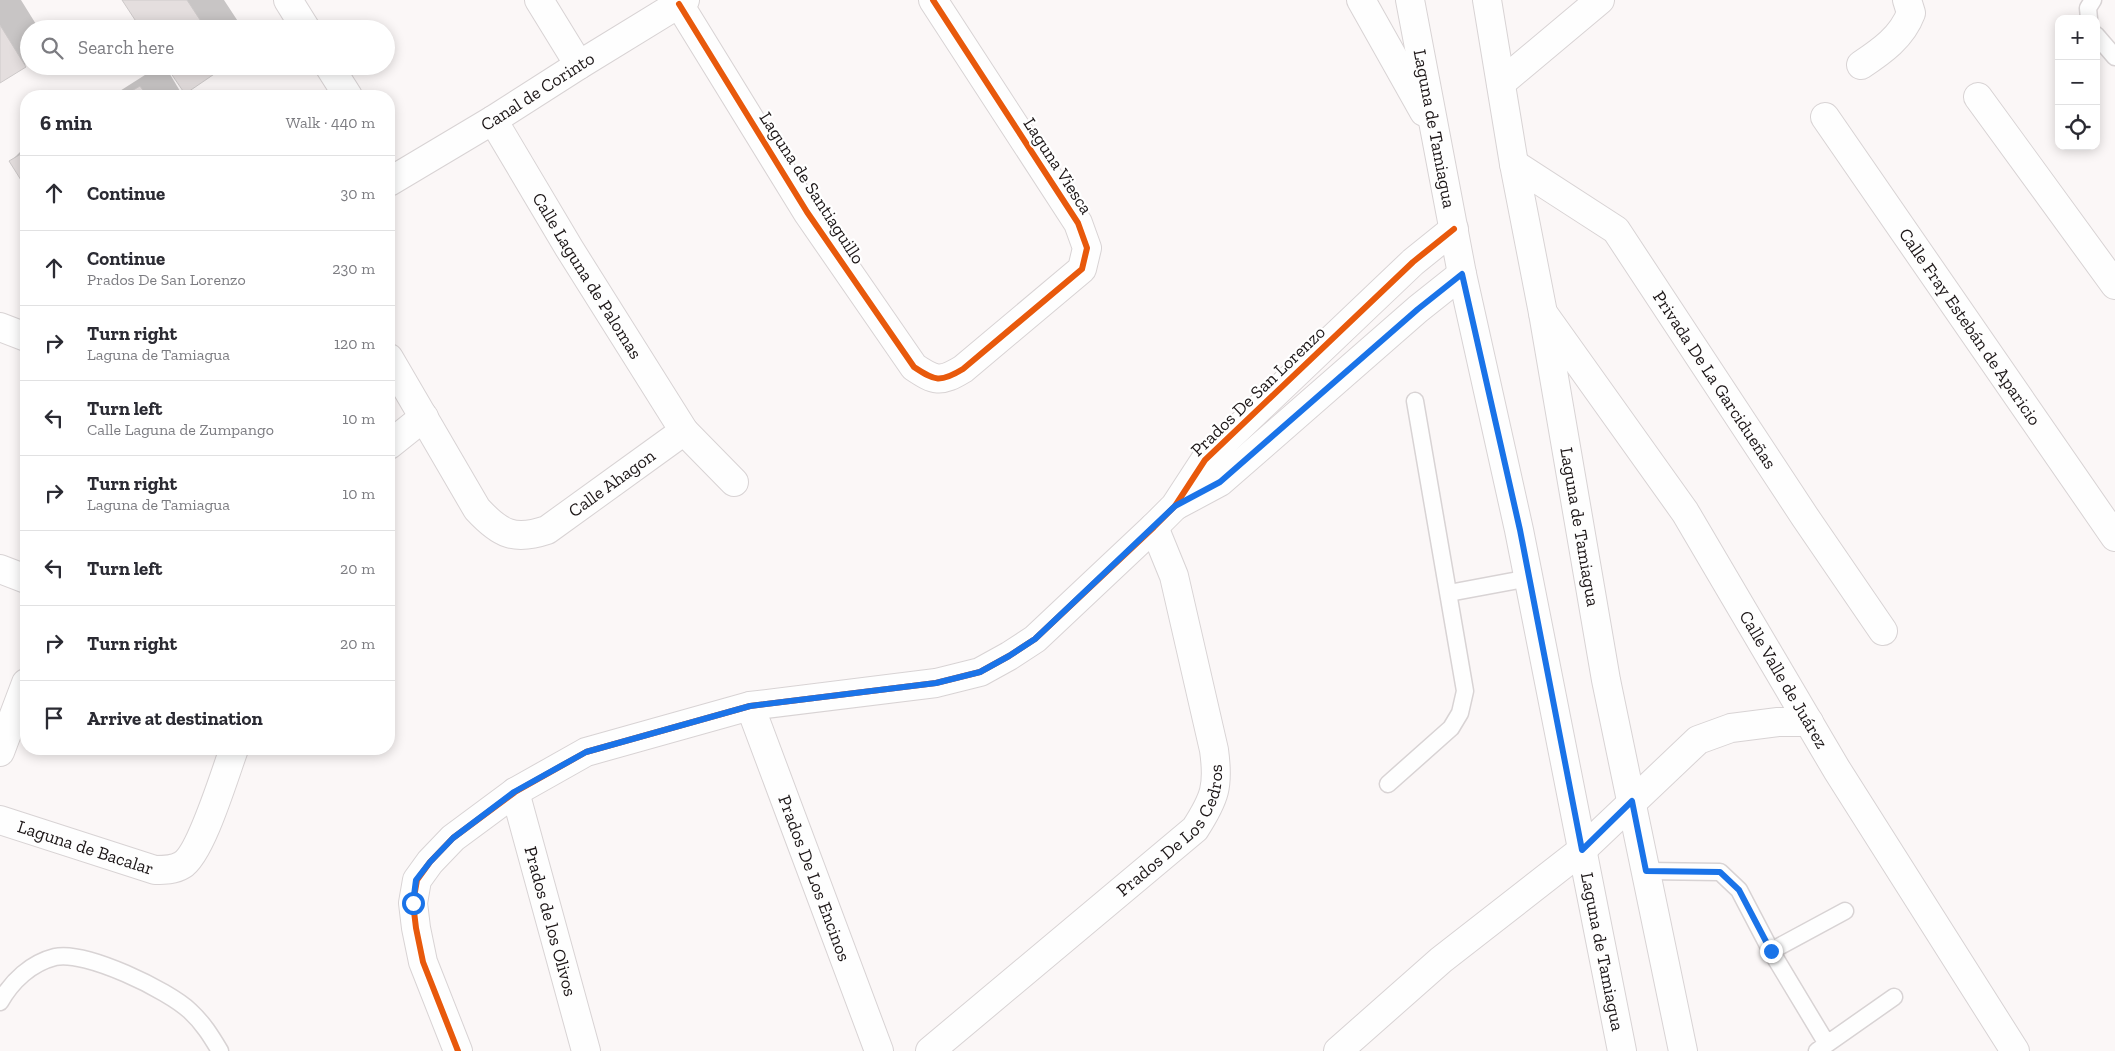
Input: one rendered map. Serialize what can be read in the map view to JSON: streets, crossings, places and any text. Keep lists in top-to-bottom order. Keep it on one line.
{"streets":{"street":["Canal de Corinto","Laguna de Tamiagua","Laguna Viesca","Laguna de Santiaguillo","Calle Laguna de Palomas","Calle Fray Estebán de Aparicio","Privada De La Garcidueñas","Prados De San Lorenzo","Calle Ahagon","Calle Valle de Juárez","Prados De Los Cedros","Laguna de Bacalar","Prados De Los Encinos","Prados de los Olivos"]},"crossings":[["Canal de Corinto","Laguna de Santiaguillo"],["Canal de Corinto","Calle Laguna de Palomas"],["Laguna de Tamiagua","Privada De La Garcidueñas"],["Laguna de Tamiagua","Prados De San Lorenzo"],["Laguna de Tamiagua","Calle Valle de Juárez"],["Laguna Viesca","Laguna de Santiaguillo"],["Calle Laguna de Palomas","Calle Ahagon"],["Prados De San Lorenzo","Prados De Los Cedros"],["Prados De San Lorenzo","Prados De Los Encinos"],["Prados De San Lorenzo","Prados de los Olivos"]],"page":{"map_buttons":["+","−"],"search":"Search here","heading":["6 min","Walk · 440 m"],"list":[["Continue","30 m"],["Continue","Prados De San Lorenzo","230 m"],["Turn right","Laguna de Tamiagua","120 m"],["Turn left","Calle Laguna de Zumpango","10 m"],["Turn right","Laguna de Tamiagua","10 m"],["Turn left","20 m"],["Turn right","20 m"],"Arrive at destination"]}}
